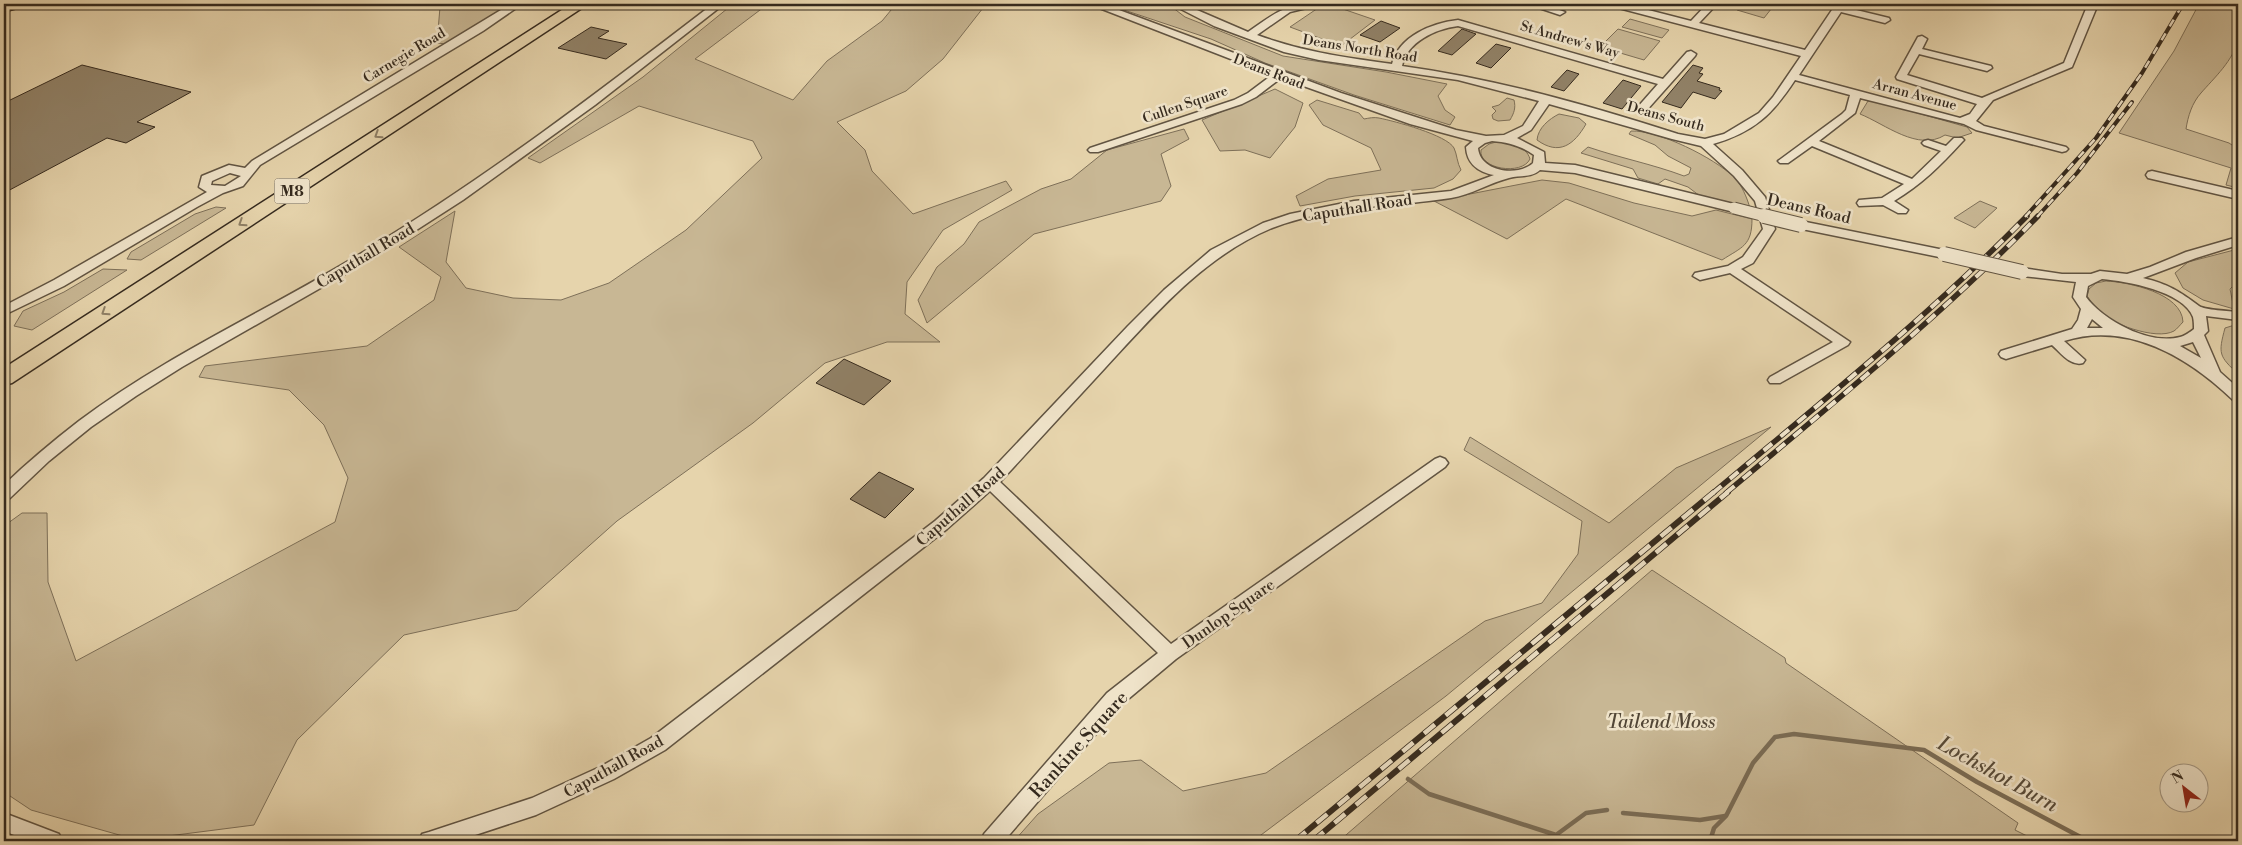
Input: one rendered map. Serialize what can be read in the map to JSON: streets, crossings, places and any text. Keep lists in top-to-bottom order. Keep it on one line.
{"streets":{"highway":["M8"],"street":["St Andrew's Way","Deans North Road","Carnegie Road","Deans Road","Arran Avenue","Cullen Square","Deans South","Caputhall Road","Dunlop Square","Rankine Square"]},"crossings":[["St Andrew's Way","Deans North Road"],["Deans North Road","Deans South"],["Deans Road","Cullen Square"],["Arran Avenue","Deans South"],["Caputhall Road","Dunlop Square"],["Dunlop Square","Rankine Square"]],"water":["Lochshot Burn"],"parks":["Tailend Moss"],"north":"top left"}
